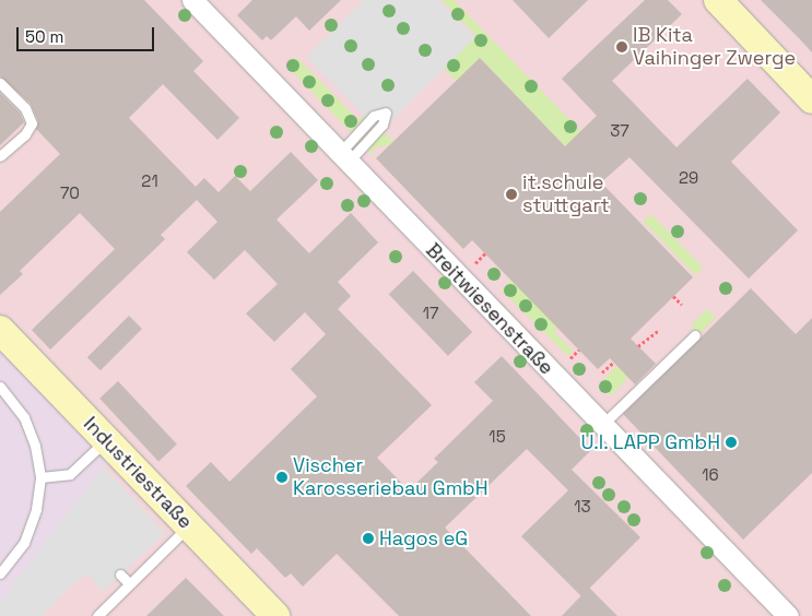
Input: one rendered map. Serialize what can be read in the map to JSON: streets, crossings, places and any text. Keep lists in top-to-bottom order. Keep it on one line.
{"streets":{"street":["Breitwiesenstraße","Industriestraße"]},"places":["IB Kita Vaihinger Zwerge","it.schule stuttgart","U.I. LAPP GmbH","Vischer Karosseriebau GmbH","Hagos eG"],"house_numbers":["37","29","21","70","17","15","16","13"],"scale_bar":"50 m"}
